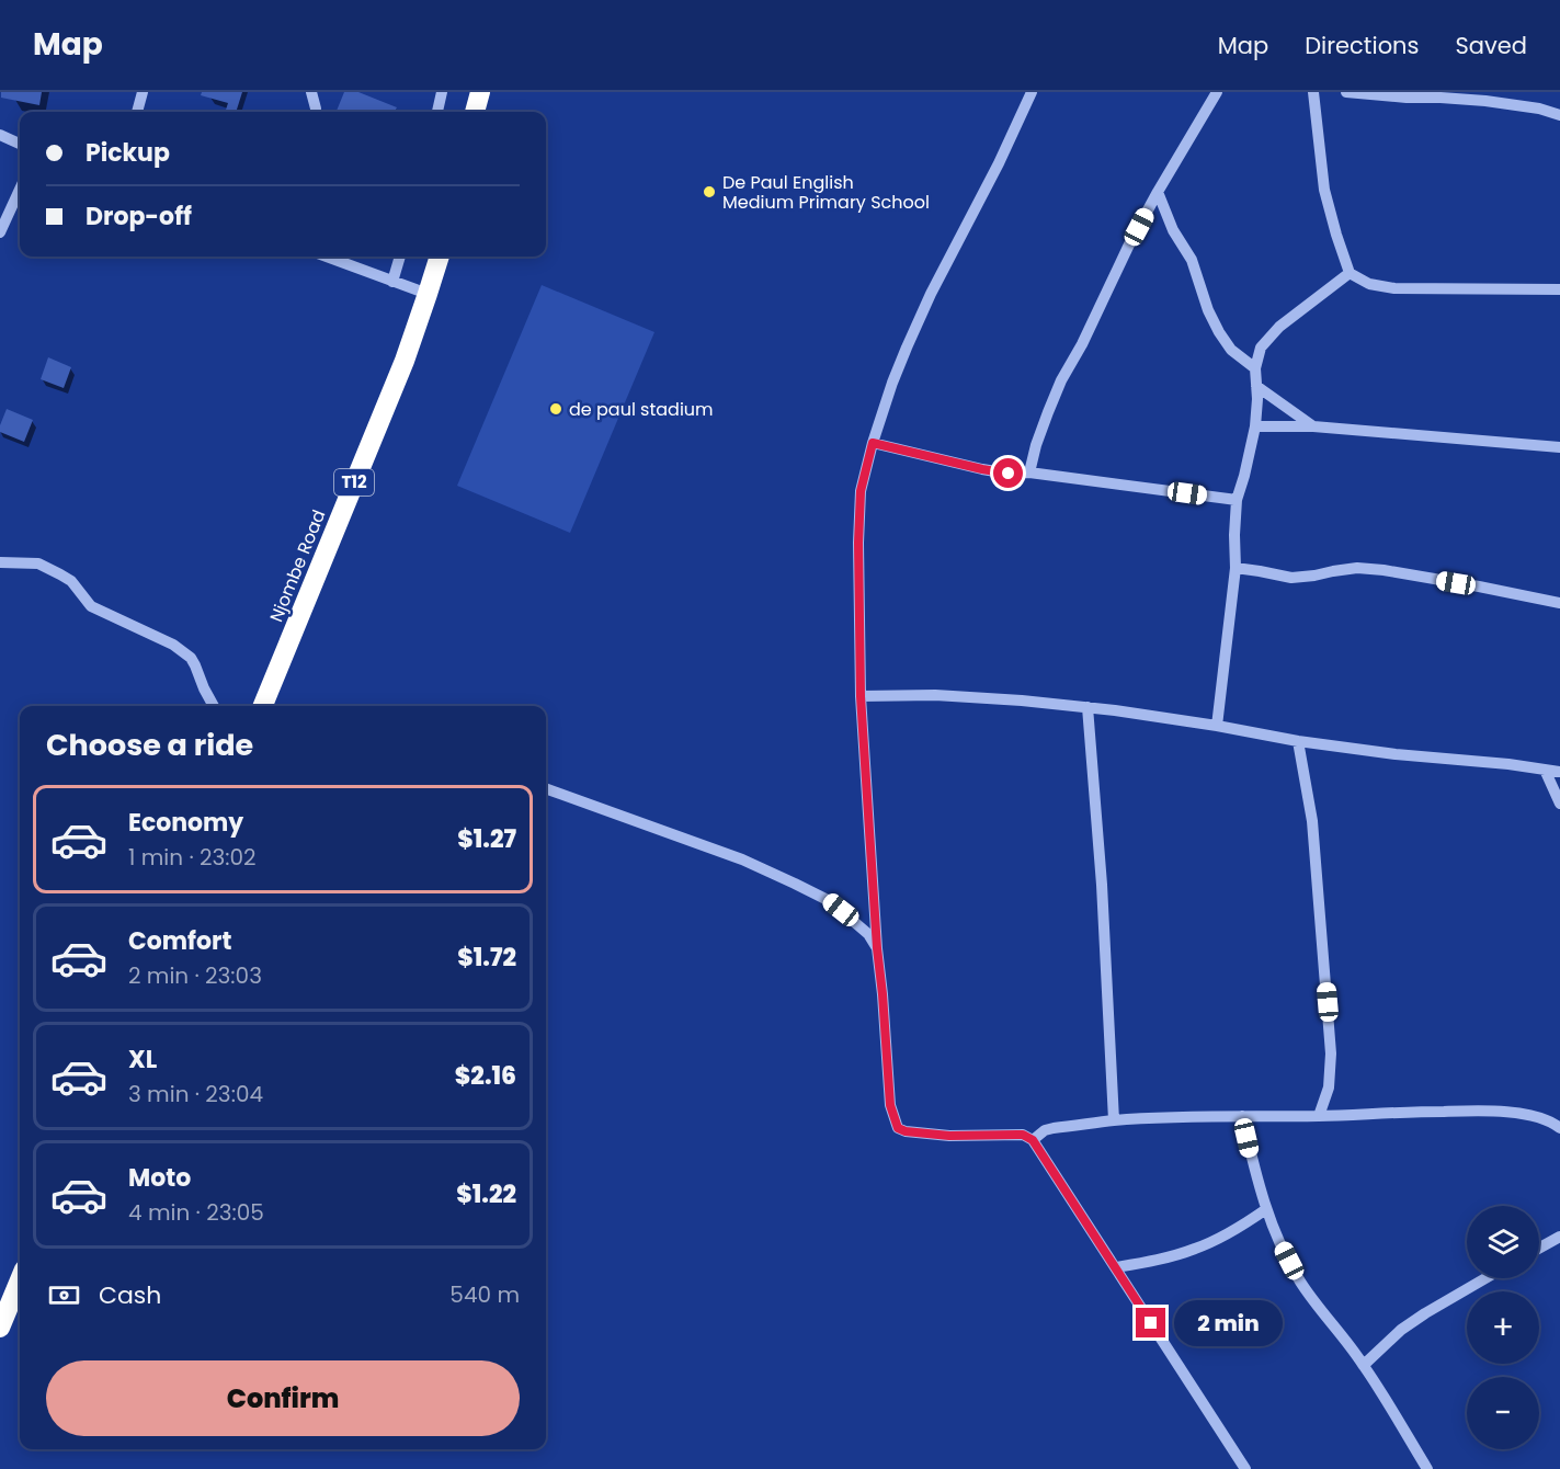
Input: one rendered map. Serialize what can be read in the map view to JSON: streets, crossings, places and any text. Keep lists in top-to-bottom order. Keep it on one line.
{"streets":{"highway":["T12","Njombe Road"]},"places":["De Paul English Medium Primary School","de paul stadium"],"page":{"header":"Map","nav":["Map","Directions","Saved"],"banner":["Pickup","Drop-off"],"heading":"Choose a ride","list":[{"name":"Economy","note":"1 min · 23:02","value":"$1.27"},{"name":"Comfort","note":"2 min · 23:03","value":"$1.72"},{"name":"XL","note":"3 min · 23:04","value":"$2.16"},{"name":"Moto","note":"4 min · 23:05","value":"$1.22"}],"map_buttons":["+","−"],"pay":["Cash","540 m"],"bubble":"2 min","buttons":"Confirm"}}
